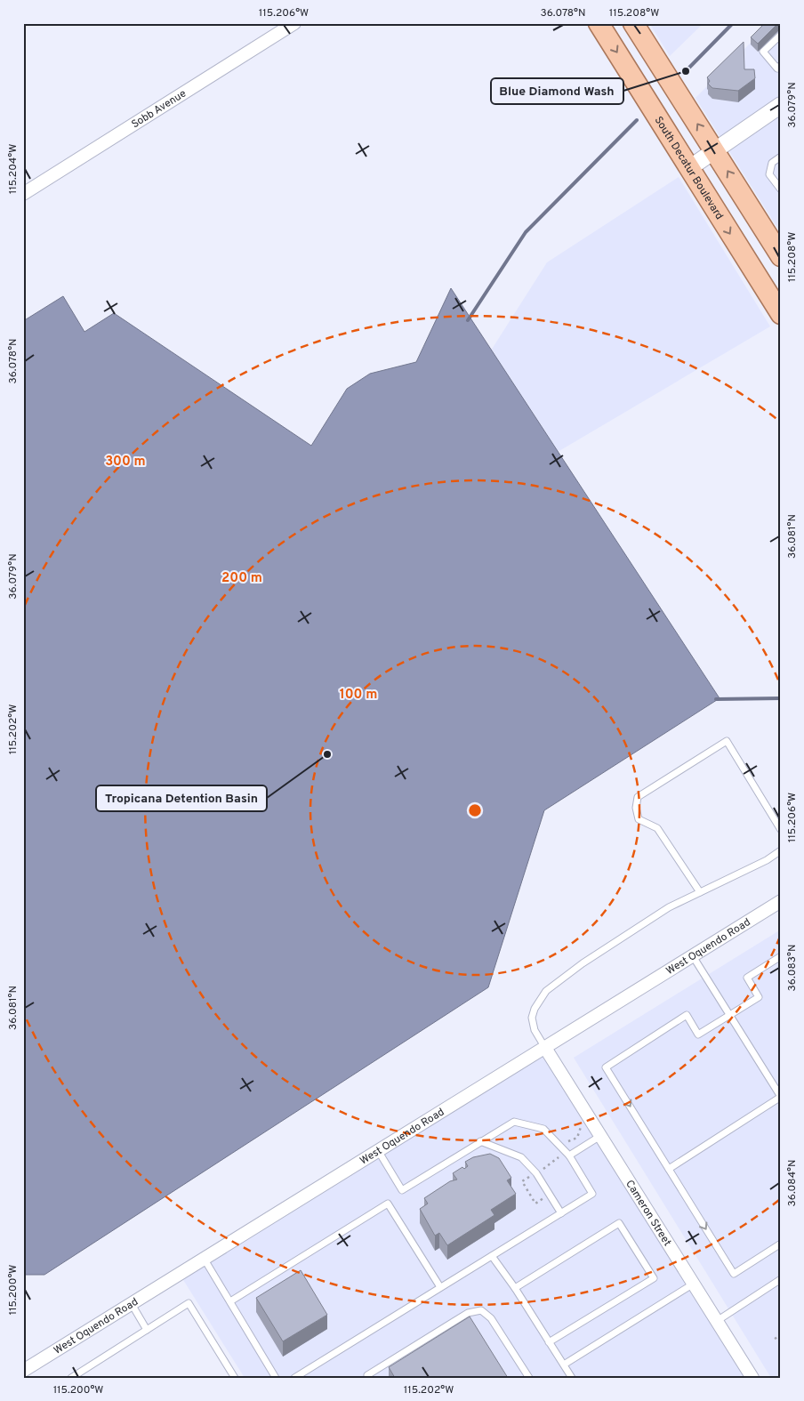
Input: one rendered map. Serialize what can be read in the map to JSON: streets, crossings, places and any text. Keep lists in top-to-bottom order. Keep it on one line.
{"streets":{"main road":["South Decatur Boulevard"],"street":["Sobb Avenue","West Oquendo Road","Cameron Street"]},"crossings":[["West Oquendo Road","Cameron Street"]],"places":["Blue Diamond Wash","Tropicana Detention Basin"],"coordinates":["115.206°W","36.078°N","115.208°W","36.079°N","115.204°W","36.081°N","115.202°W","36.083°N","36.084°N","115.200°W"],"rings":["300 m","200 m","100 m"]}
